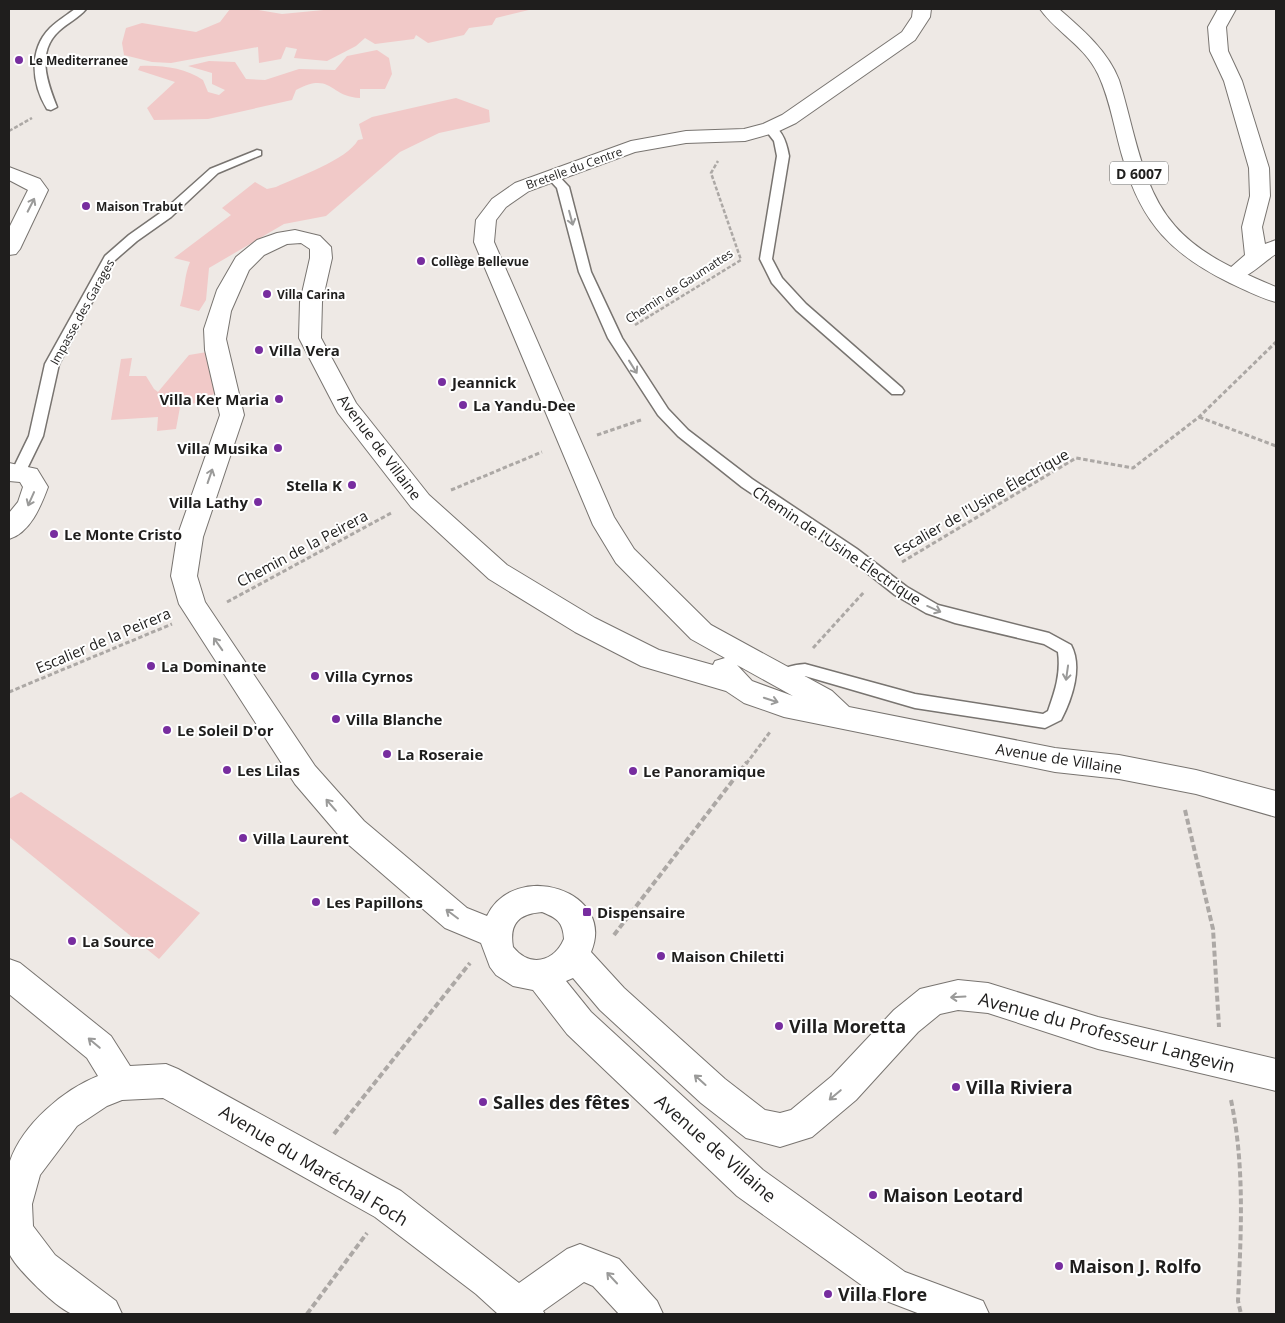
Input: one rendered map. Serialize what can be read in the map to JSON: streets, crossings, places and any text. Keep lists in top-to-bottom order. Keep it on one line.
{"streets":{"street":["Bretelle du Centre","D 6007","Avenue de Villaine","Avenue du Professeur Langevin","Avenue du Maréchal Foch"],"lane":["Impasse des Garages","Chemin de l'Usine Électrique"],"path":["Chemin de Gaumattes","Escalier de l'Usine Électrique","Chemin de la Peirera","Escalier de la Peirera"]},"crossings":[["Bretelle du Centre","Chemin de Gaumattes"],["Bretelle du Centre","Avenue de Villaine"],["Bretelle du Centre","Chemin de l'Usine Électrique"],["Chemin de Gaumattes","Chemin de l'Usine Électrique"],["Avenue de Villaine","Chemin de la Peirera"],["Avenue de Villaine","Escalier de la Peirera"],["Avenue de Villaine","Avenue du Professeur Langevin"],["Escalier de l'Usine Électrique","Chemin de l'Usine Électrique"],["Chemin de la Peirera","Escalier de la Peirera"]],"one_way":["Avenue du Professeur Langevin"],"places":{"other":["Le Mediterranee","Maison Trabut","Collège Bellevue","Villa Carina","Villa Vera","Jeannick","Villa Ker Maria","La Yandu-Dee","Villa Musika","Stella K","Villa Lathy","Le Monte Cristo","La Dominante","Villa Cyrnos","Villa Blanche","Le Soleil D'or","La Roseraie","Les Lilas","Le Panoramique","Villa Laurent","Les Papillons","La Source","Maison Chiletti","Villa Moretta","Villa Riviera","Salles des fêtes","Maison Leotard","Maison J. Rolfo","Villa Flore"],"transit":["Dispensaire"]}}
